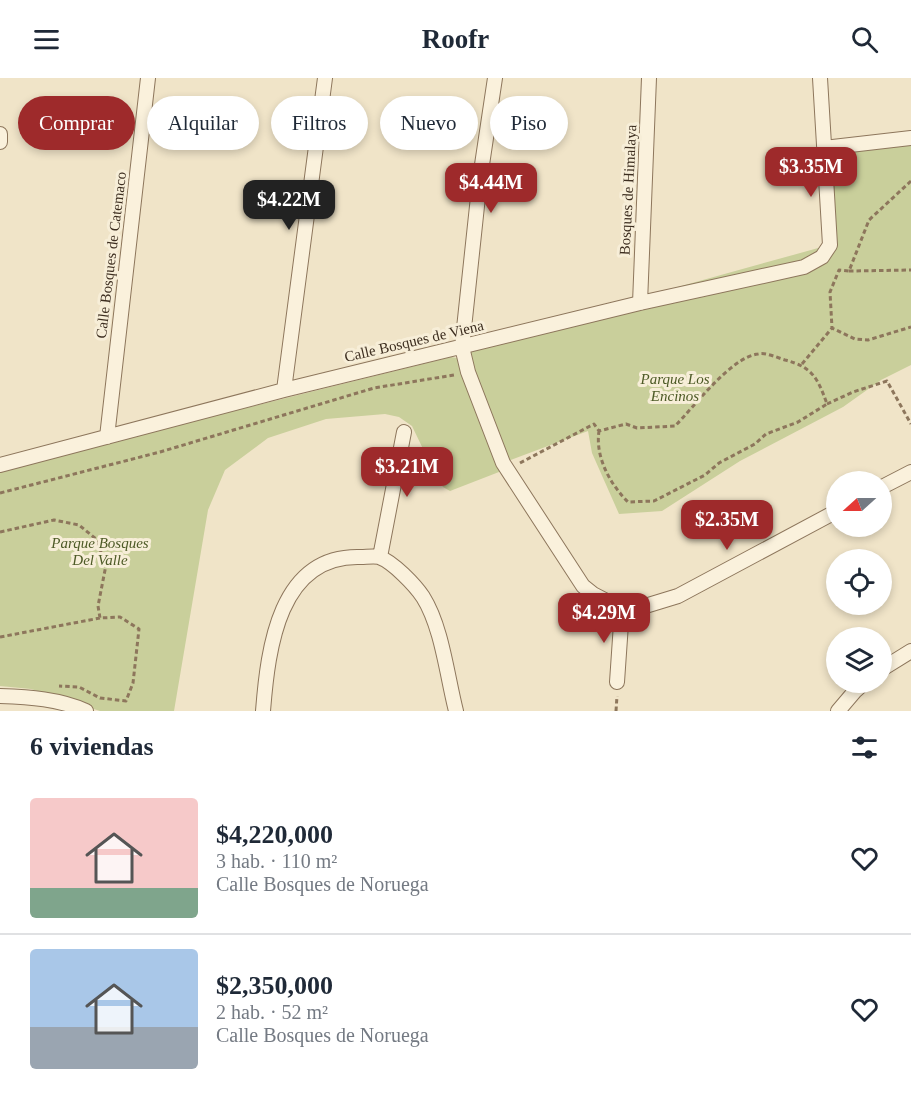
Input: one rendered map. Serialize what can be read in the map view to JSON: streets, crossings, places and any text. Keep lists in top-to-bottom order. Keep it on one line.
{"streets":{"street":["Bosques de Himalaya","Calle Bosques de Catemaco","Calle Bosques de Viena"]},"crossings":[["Bosques de Himalaya","Calle Bosques de Viena"],["Calle Bosques de Catemaco","Calle Bosques de Viena"]],"parks":["Parque Los Encinos","Parque Bosques Del Valle"],"north":"left","page":{"header":"Roofr","chip":["Comprar","Alquilar","Filtros","Nuevo","Piso"],"price":["$3.35M","$4.44M","$4.22M","$3.21M","$2.35M","$4.29M"],"heading":"6 viviendas","list":[{"name":"$4,220,000","note":"3 hab. · 110 m² · Calle Bosques de Noruega"},{"name":"$2,350,000","note":"2 hab. · 52 m² · Calle Bosques de Noruega"}]}}
